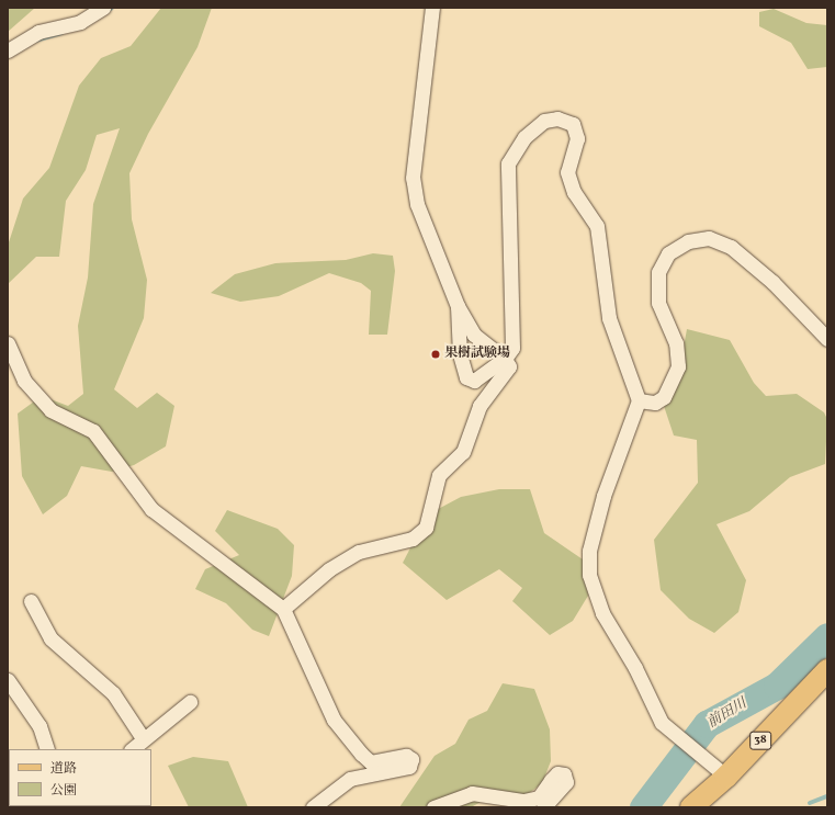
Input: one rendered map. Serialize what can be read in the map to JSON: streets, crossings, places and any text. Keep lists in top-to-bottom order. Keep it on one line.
{"streets":{"main road":["38"]},"water":["前田川"],"places":["果樹試験場"],"legend":["道路","公園"]}
